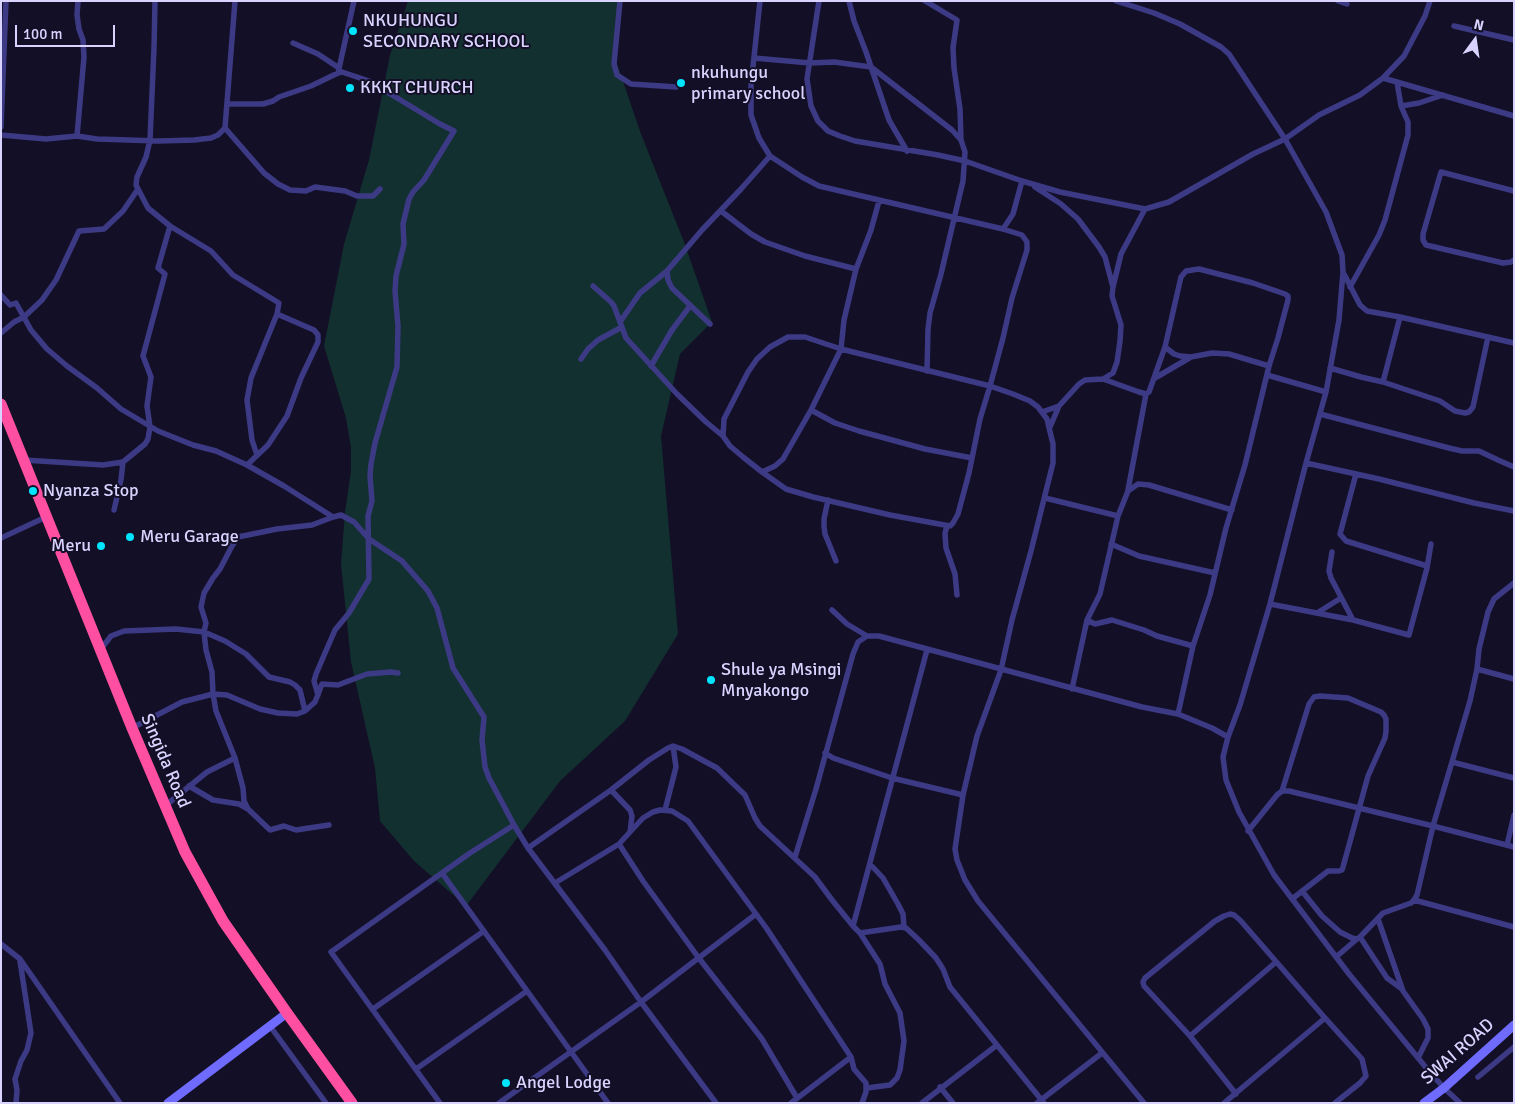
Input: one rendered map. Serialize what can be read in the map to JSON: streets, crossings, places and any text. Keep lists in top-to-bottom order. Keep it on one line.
{"streets":{"highway":["Singida Road"],"street":["SWAI ROAD"]},"places":["NKUHUNGU SECONDARY SCHOOL","nkuhungu primary school","KKKT CHURCH","Nyanza Stop","Meru Garage","Meru","Shule ya Msingi Mnyakongo","Angel Lodge"],"scale_bar":"100 m","north":"top"}
